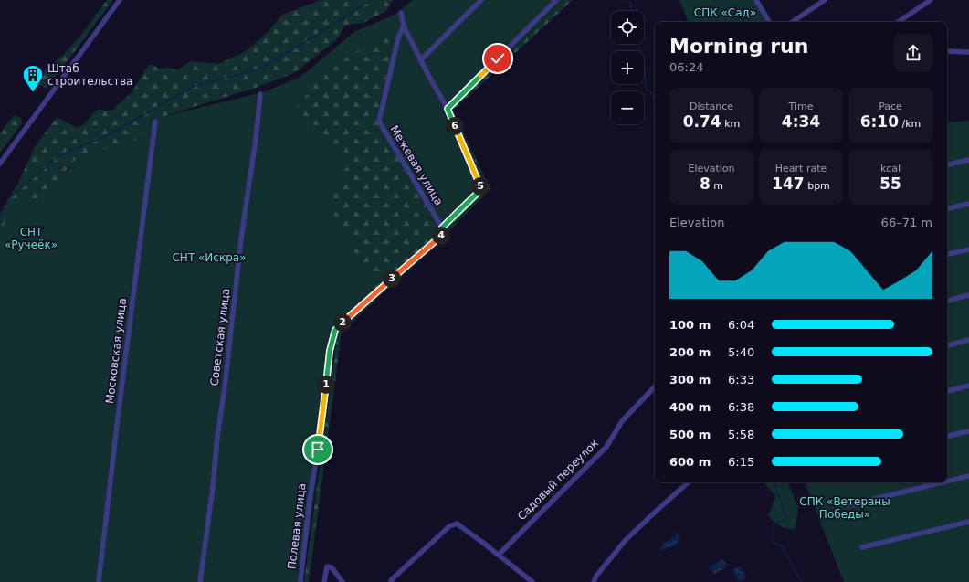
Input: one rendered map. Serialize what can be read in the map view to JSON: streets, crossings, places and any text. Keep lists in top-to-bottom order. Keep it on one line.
{"streets":{"street":["Межевая улица","Советская улица","Московская улица","Садовый переулок","Полевая улица"]},"crossings":[["Межевая улица","Полевая улица"]],"parks":["СПК «Сад»","СНТ «Ручеёк»","СНТ «Искра»","СПК «Ветераны Победы»"],"places":{"building":["Штаб строительства"]},"page":{"map_buttons":["+","−"],"heading":["Morning run","06:24"],"stats":[["Distance","0.74 km"],["Time","4:34"],["Pace","6:10 /km"],["Elevation","8 m"],["Heart rate","147 bpm"],["kcal","55"]],"pins":["6","5","4","3","2","1"],"chart":["Elevation","66–71 m"],"list":[{"name":"100 m","note":"6:04"},{"name":"200 m","note":"5:40"},{"name":"300 m","note":"6:33"},{"name":"400 m","note":"6:38"},{"name":"500 m","note":"5:58"},{"name":"600 m","note":"6:15"}]}}
